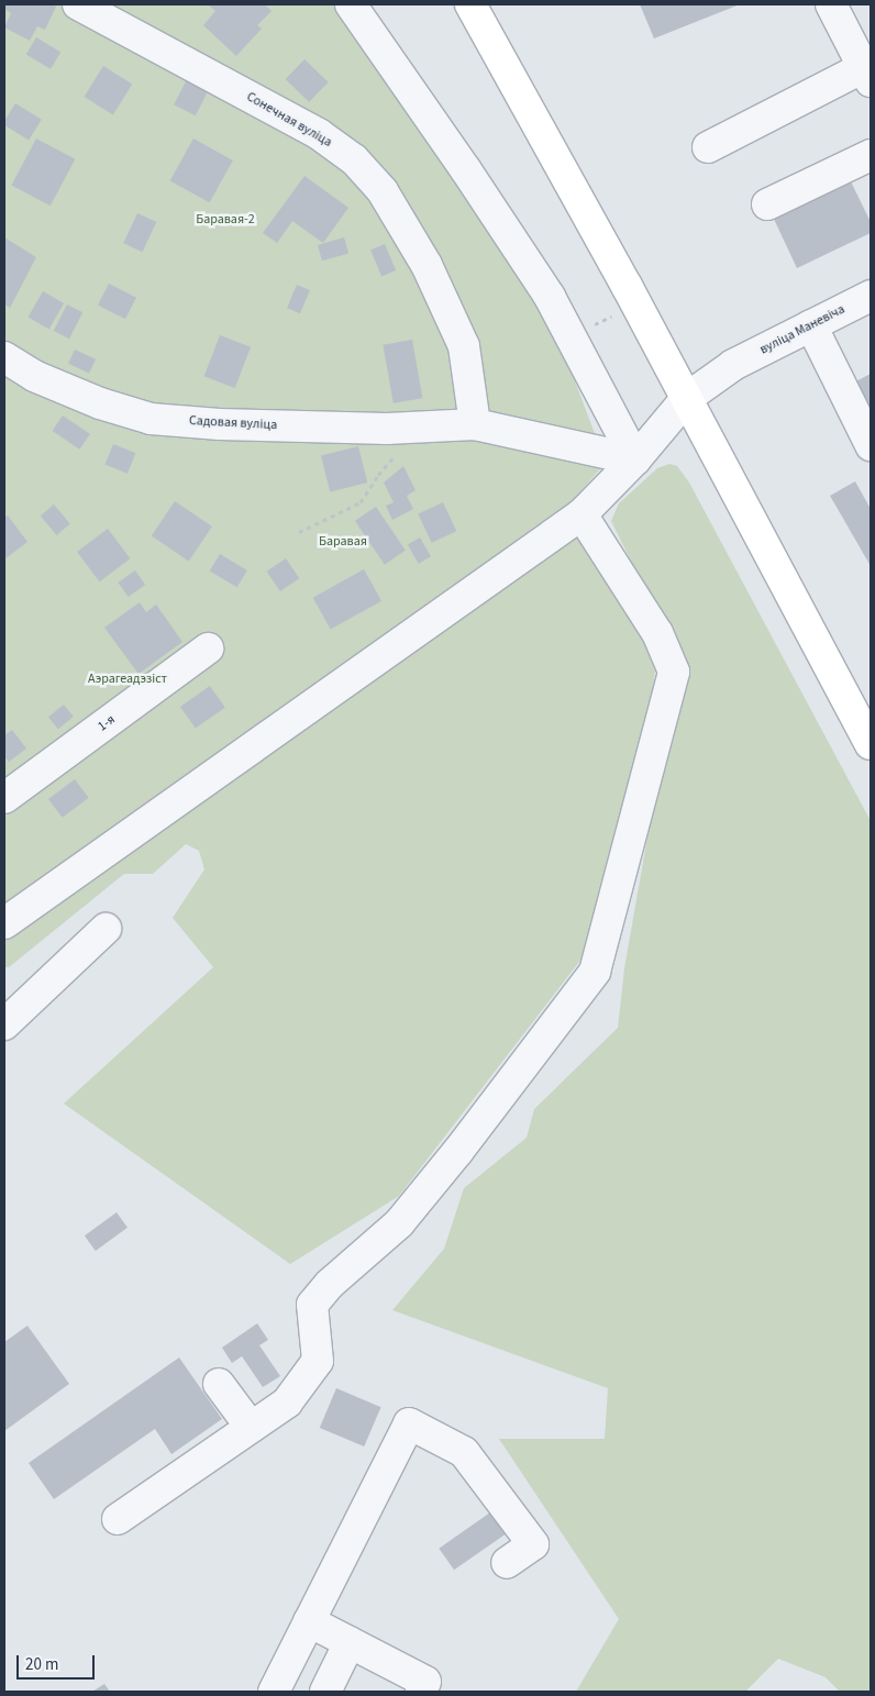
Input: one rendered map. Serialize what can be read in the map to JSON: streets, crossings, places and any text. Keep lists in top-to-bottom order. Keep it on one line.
{"streets":{"street":["Сонечная вуліца","вуліца Маневіча","Садовая вуліца","1-я"]},"crossings":[["Сонечная вуліца","Садовая вуліца"],["вуліца Маневіча","Садовая вуліца"]],"parks":["Баравая-2","Баравая","Аэрагеадэзіст"],"scale_bar":"20 m"}
